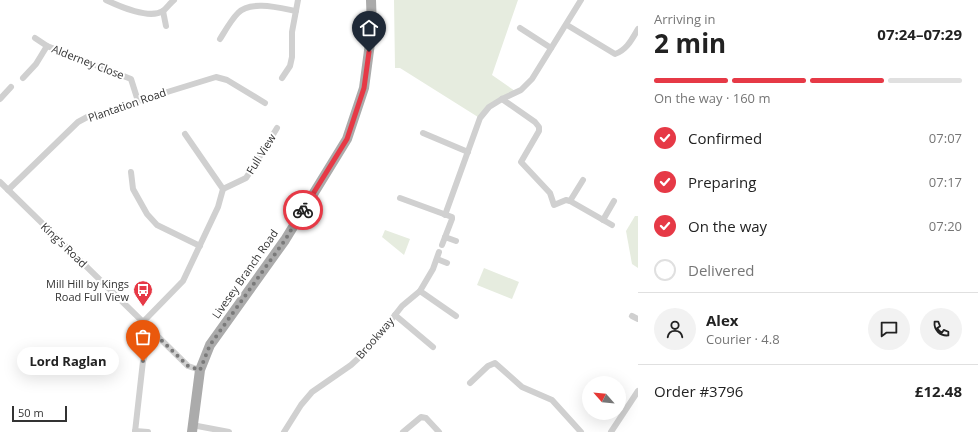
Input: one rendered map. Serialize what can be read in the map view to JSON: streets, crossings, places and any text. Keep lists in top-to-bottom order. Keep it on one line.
{"streets":{"main road":["Livesey Branch Road"],"street":["Alderney Close","Plantation Road","Full View","King's Road","Brookway"]},"crossings":[["Alderney Close","Plantation Road"],["Plantation Road","King's Road"],["King's Road","Livesey Branch Road"]],"places":{"bus stop":["Mill Hill by Kings Road Full View"],"other":["Lord Raglan"]},"scale_bar":"50 m","north":"top left","page":{"heading":["2 min","Arriving in","07:24–07:29"],"panel":["Alex","Courier · 4.8","Order #3796","£12.48"],"bar":"On the way · 160 m","list":[["Confirmed","07:07"],["Preparing","07:17"],["On the way","07:20"],"Delivered"],"bubble":"Lord Raglan","scale":"50 m"}}
